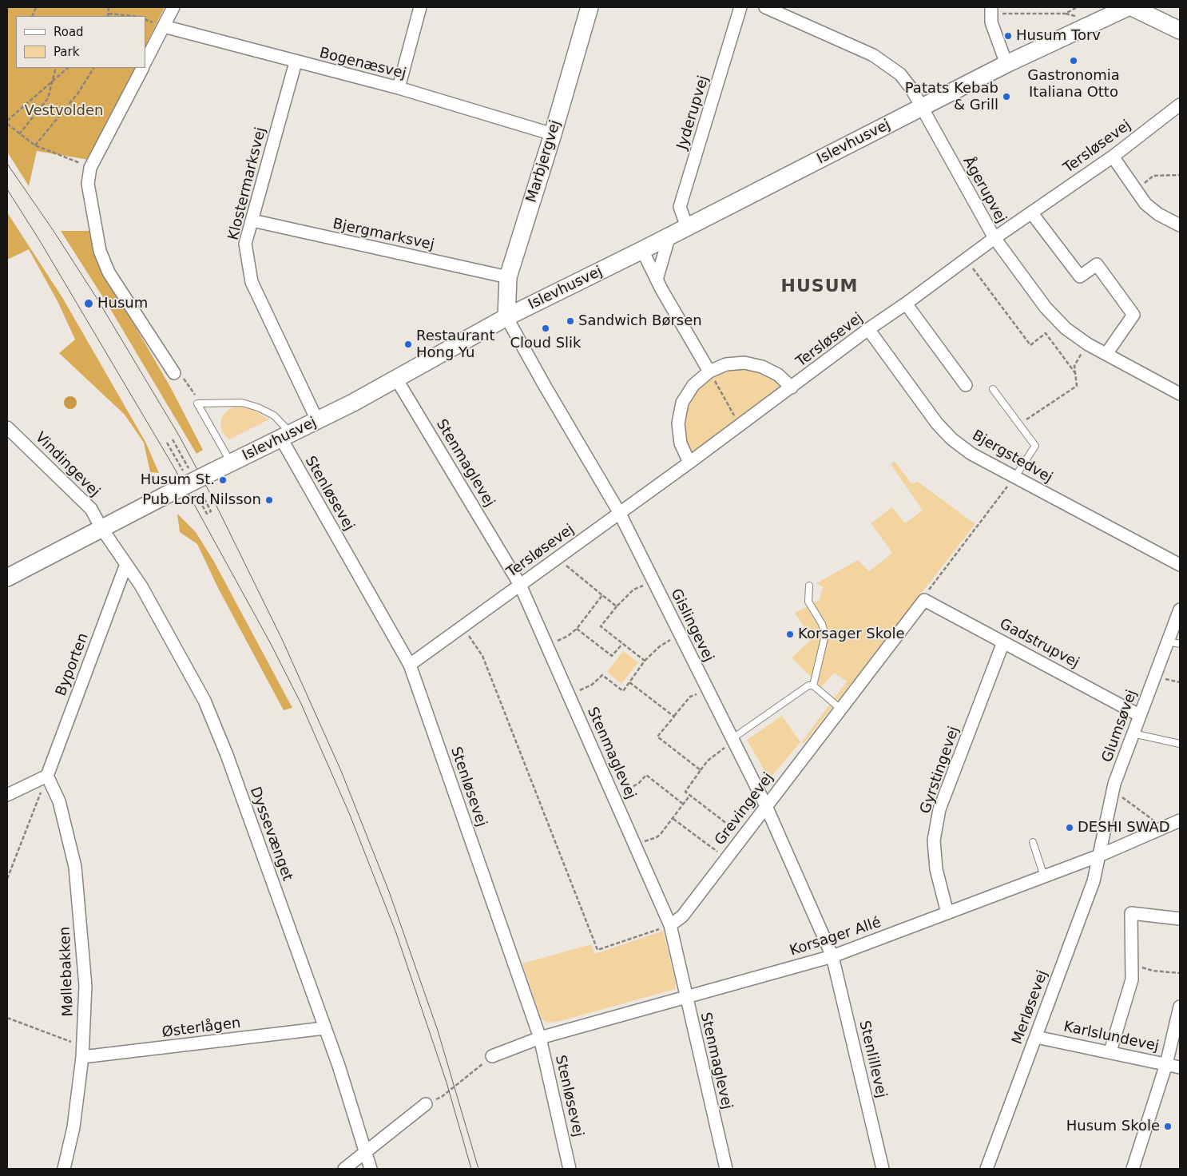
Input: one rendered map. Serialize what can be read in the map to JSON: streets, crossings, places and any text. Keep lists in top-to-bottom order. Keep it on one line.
{"streets":{"street":["Bogenæsvej","Jyderupvej","Islevhusvej","Tersløsevej","Marbjergvej","Klostermarksvej","Ågerupvej","Bjergmarksvej","Bjergstedvej","Stenmaglevej","Vindingevej","Stenløsevej","Gislingevej","Gadstrupvej","Byporten","Glumsøvej","Gyrstingevej","Grevingevej","Dyssevænget","Korsager Allé","Møllebakken","Merløsevej","Østerlågen","Karlslundevej","Stenlillevej"]},"crossings":[["Bogenæsvej","Marbjergvej"],["Bogenæsvej","Klostermarksvej"],["Jyderupvej","Islevhusvej"],["Islevhusvej","Marbjergvej"],["Islevhusvej","Klostermarksvej"],["Islevhusvej","Ågerupvej"],["Islevhusvej","Stenmaglevej"],["Islevhusvej","Vindingevej"],["Islevhusvej","Stenløsevej"],["Islevhusvej","Gislingevej"],["Islevhusvej","Dyssevænget"],["Tersløsevej","Ågerupvej"],["Tersløsevej","Bjergstedvej"],["Tersløsevej","Stenmaglevej"],["Tersløsevej","Stenløsevej"],["Tersløsevej","Gislingevej"],["Marbjergvej","Bjergmarksvej"],["Marbjergvej","Gislingevej"],["Klostermarksvej","Bjergmarksvej"],["Stenmaglevej","Grevingevej"],["Stenmaglevej","Korsager Allé"],["Vindingevej","Dyssevænget"],["Stenløsevej","Korsager Allé"],["Gislingevej","Grevingevej"],["Gislingevej","Korsager Allé"],["Gislingevej","Stenlillevej"],["Gadstrupvej","Glumsøvej"],["Gadstrupvej","Gyrstingevej"],["Gadstrupvej","Grevingevej"],["Byporten","Dyssevænget"],["Byporten","Møllebakken"],["Glumsøvej","Korsager Allé"],["Glumsøvej","Merløsevej"],["Gyrstingevej","Korsager Allé"],["Dyssevænget","Østerlågen"],["Korsager Allé","Merløsevej"],["Korsager Allé","Stenlillevej"],["Møllebakken","Østerlågen"],["Merløsevej","Karlslundevej"]],"districts":["HUSUM"],"parks":["Vestvolden"],"places":["Husum Torv","Gastronomia Italiana Otto","Patats Kebab & Grill","Husum","Sandwich Børsen","Cloud Slik","Restaurant Hong Yu","Husum St.","Pub Lord Nilsson","Korsager Skole","DESHI SWAD","Husum Skole"],"legend":["Road","Park"]}
